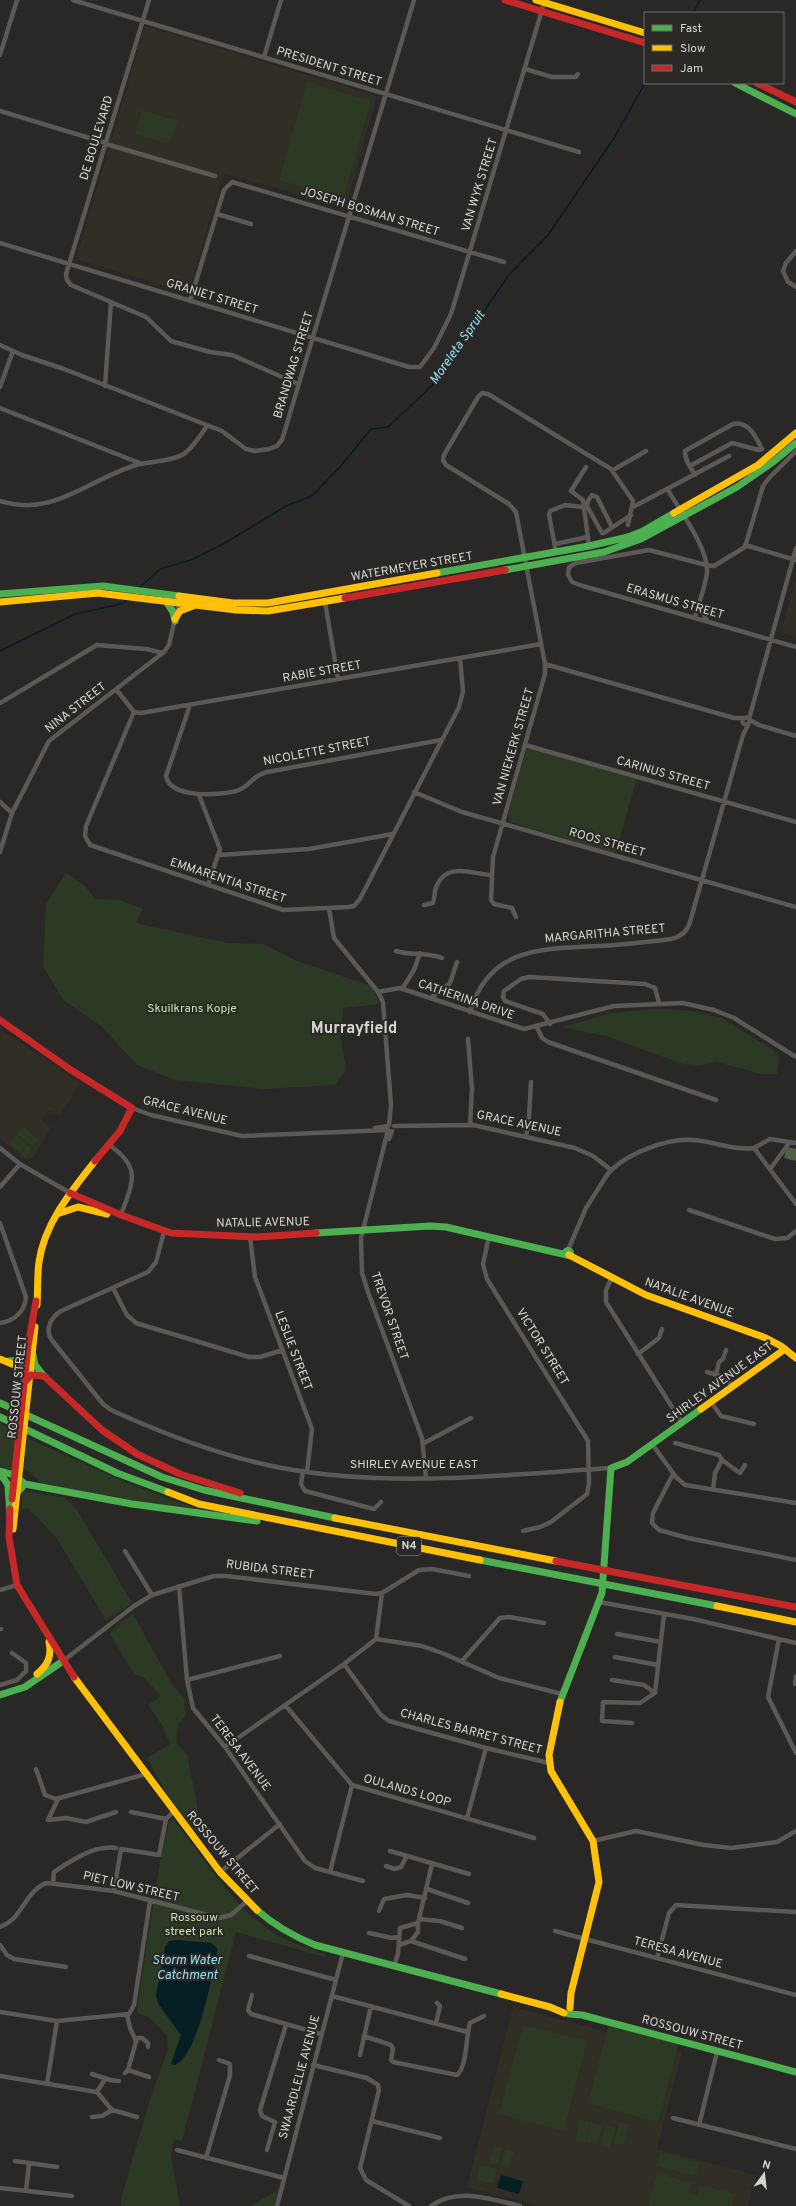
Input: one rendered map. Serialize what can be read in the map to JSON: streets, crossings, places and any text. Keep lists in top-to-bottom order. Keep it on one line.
{"streets":{"main road":["WATERMEYER STREET","GRACE AVENUE","NATALIE AVENUE","SHIRLEY AVENUE EAST","ROSSOUW STREET","N4","RUBIDA STREET"],"street":["PRESIDENT STREET","DE BOULEVARD","VAN WYK STREET","JOSEPH BOSMAN STREET","GRANIET STREET","BRANDWAG STREET","ERASMUS STREET","RABIE STREET","NINA STREET","VAN NIEKERK STREET","NICOLETTE STREET","CARINUS STREET","ROOS STREET","EMMARENTIA STREET","MARGARITHA STREET","CATHERINA DRIVE","TREVOR STREET","VICTOR STREET","LESLIE STREET","CHARLES BARRET STREET","TERESA AVENUE","OULANDS LOOP","PIET LOW STREET","SWAARDLELIE AVENUE"]},"crossings":[["PRESIDENT STREET","DE BOULEVARD"],["PRESIDENT STREET","VAN WYK STREET"],["PRESIDENT STREET","BRANDWAG STREET"],["DE BOULEVARD","GRANIET STREET"],["VAN WYK STREET","JOSEPH BOSMAN STREET"],["VAN WYK STREET","GRANIET STREET"],["JOSEPH BOSMAN STREET","BRANDWAG STREET"],["GRANIET STREET","BRANDWAG STREET"],["WATERMEYER STREET","NINA STREET"],["WATERMEYER STREET","VAN NIEKERK STREET"],["ERASMUS STREET","MARGARITHA STREET"],["RABIE STREET","VAN NIEKERK STREET"],["RABIE STREET","NICOLETTE STREET"],["RABIE STREET","EMMARENTIA STREET"],["VAN NIEKERK STREET","CARINUS STREET"],["VAN NIEKERK STREET","ROOS STREET"],["NICOLETTE STREET","EMMARENTIA STREET"],["CARINUS STREET","MARGARITHA STREET"],["ROOS STREET","EMMARENTIA STREET"],["ROOS STREET","MARGARITHA STREET"],["EMMARENTIA STREET","TREVOR STREET"],["MARGARITHA STREET","CATHERINA DRIVE"],["CATHERINA DRIVE","TREVOR STREET"],["GRACE AVENUE","TREVOR STREET"],["GRACE AVENUE","ROSSOUW STREET"],["NATALIE AVENUE","TREVOR STREET"],["NATALIE AVENUE","VICTOR STREET"],["NATALIE AVENUE","LESLIE STREET"],["NATALIE AVENUE","SHIRLEY AVENUE EAST"],["NATALIE AVENUE","ROSSOUW STREET"],["TREVOR STREET","SHIRLEY AVENUE EAST"],["VICTOR STREET","SHIRLEY AVENUE EAST"],["LESLIE STREET","SHIRLEY AVENUE EAST"],["ROSSOUW STREET","RUBIDA STREET"],["ROSSOUW STREET","PIET LOW STREET"],["ROSSOUW STREET","SWAARDLELIE AVENUE"],["RUBIDA STREET","TERESA AVENUE"]],"districts":["Murrayfield"],"water":["Moreleta Spruit","Storm Water Catchment"],"parks":["Skuilkrans Kopje","Rossouw street park"],"legend":["Fast","Slow","Jam"],"north":"top"}
